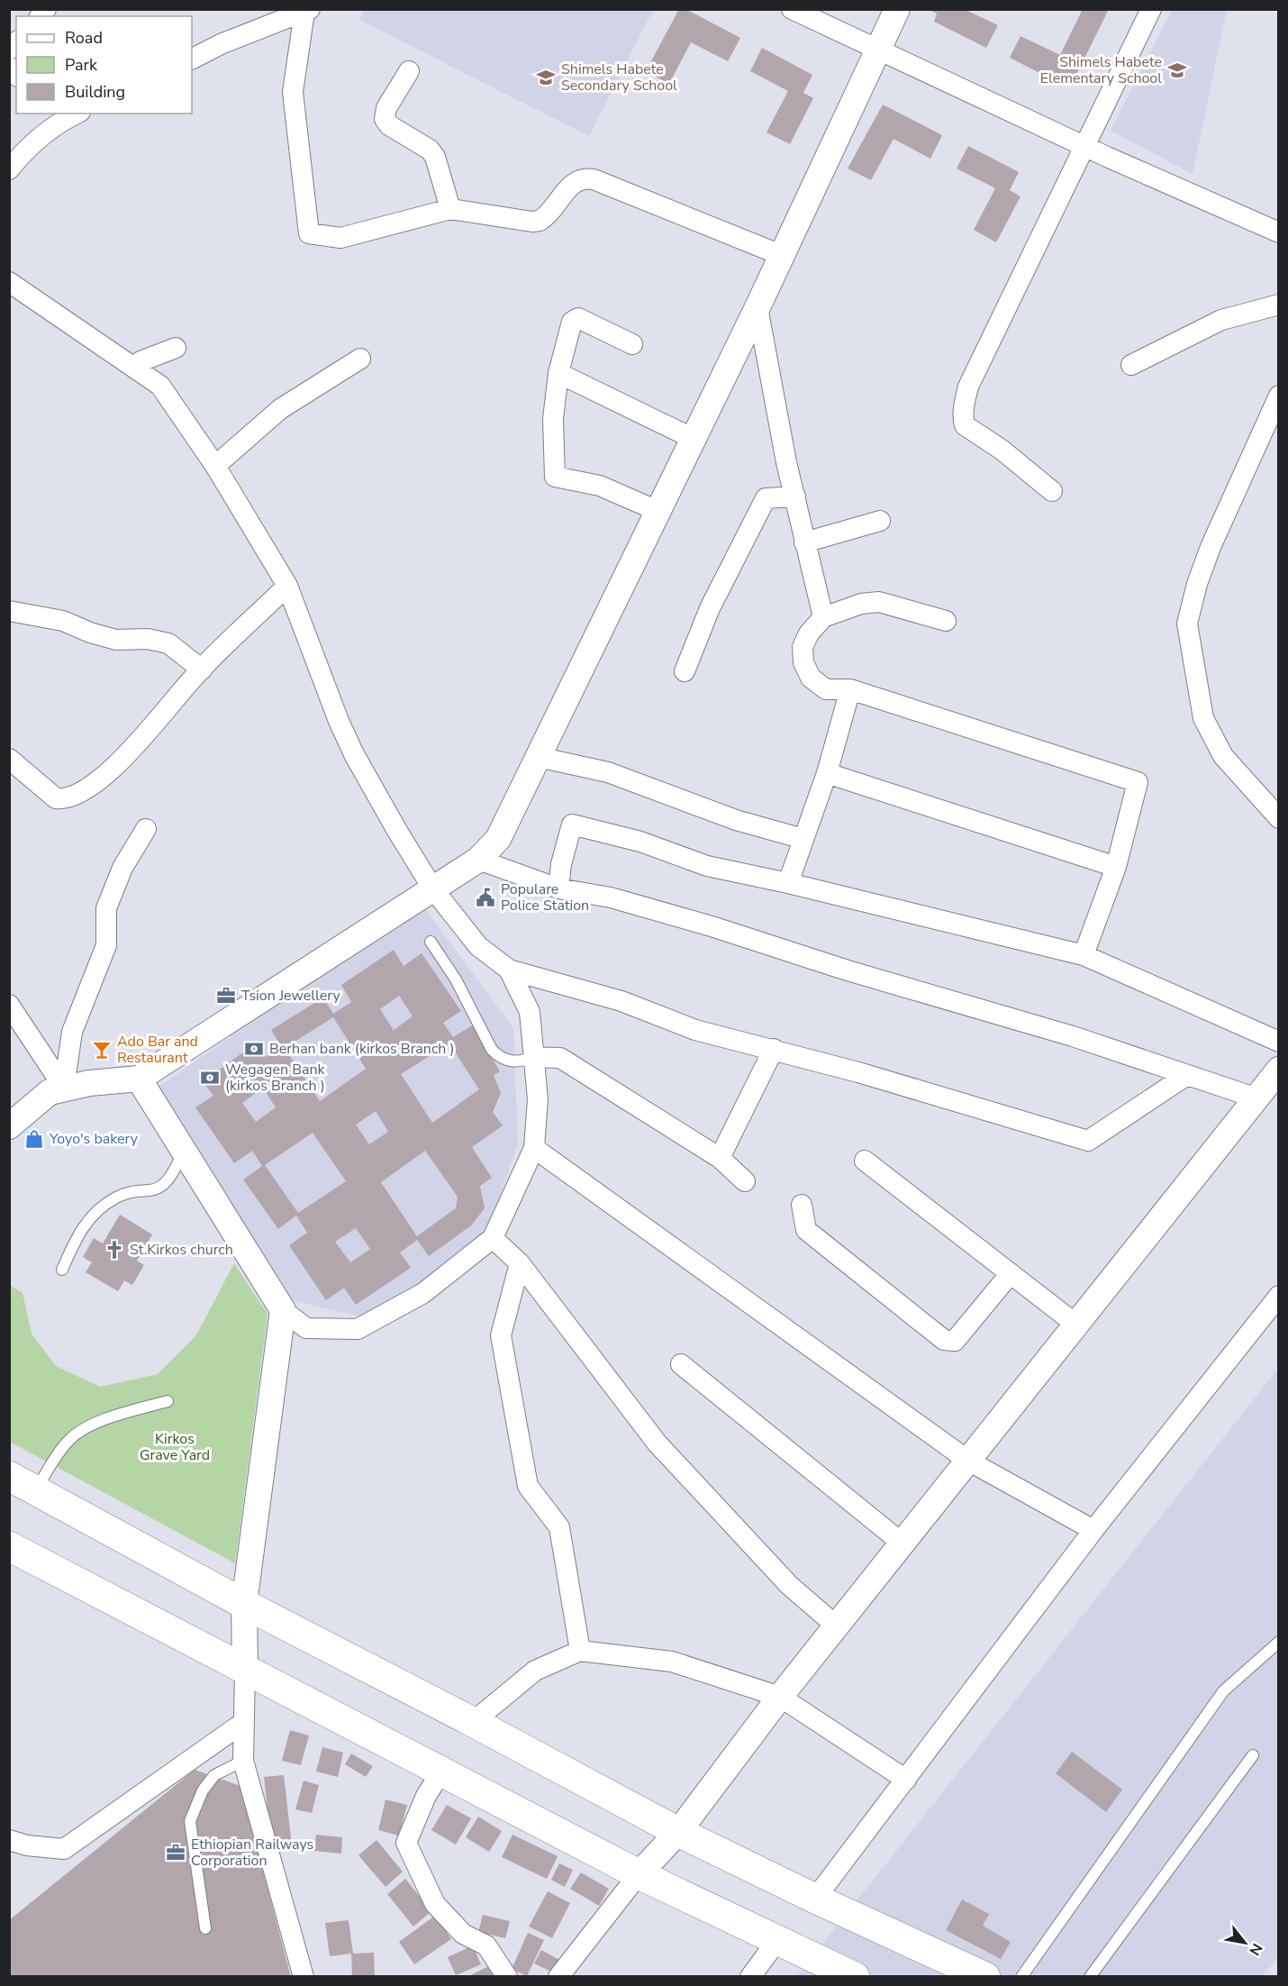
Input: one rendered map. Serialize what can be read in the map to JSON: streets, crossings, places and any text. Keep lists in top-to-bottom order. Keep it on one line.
{"parks":["Kirkos Grave Yard"],"places":{"school or university":["Shimels Habete Elementary School","Shimels Habete Secondary School"],"public building":["Populare Police Station"],"office":["Tsion Jewellery","Ethiopian Railways Corporation"],"bank":["Berhan bank (kirkos Branch )","Wegagen Bank (kirkos Branch )"],"bar":["Ado Bar and Restaurant"],"shop":["Yoyo's bakery"],"church":["St.Kirkos church"]},"legend":["Road","Park","Building"],"north":"bottom right"}
